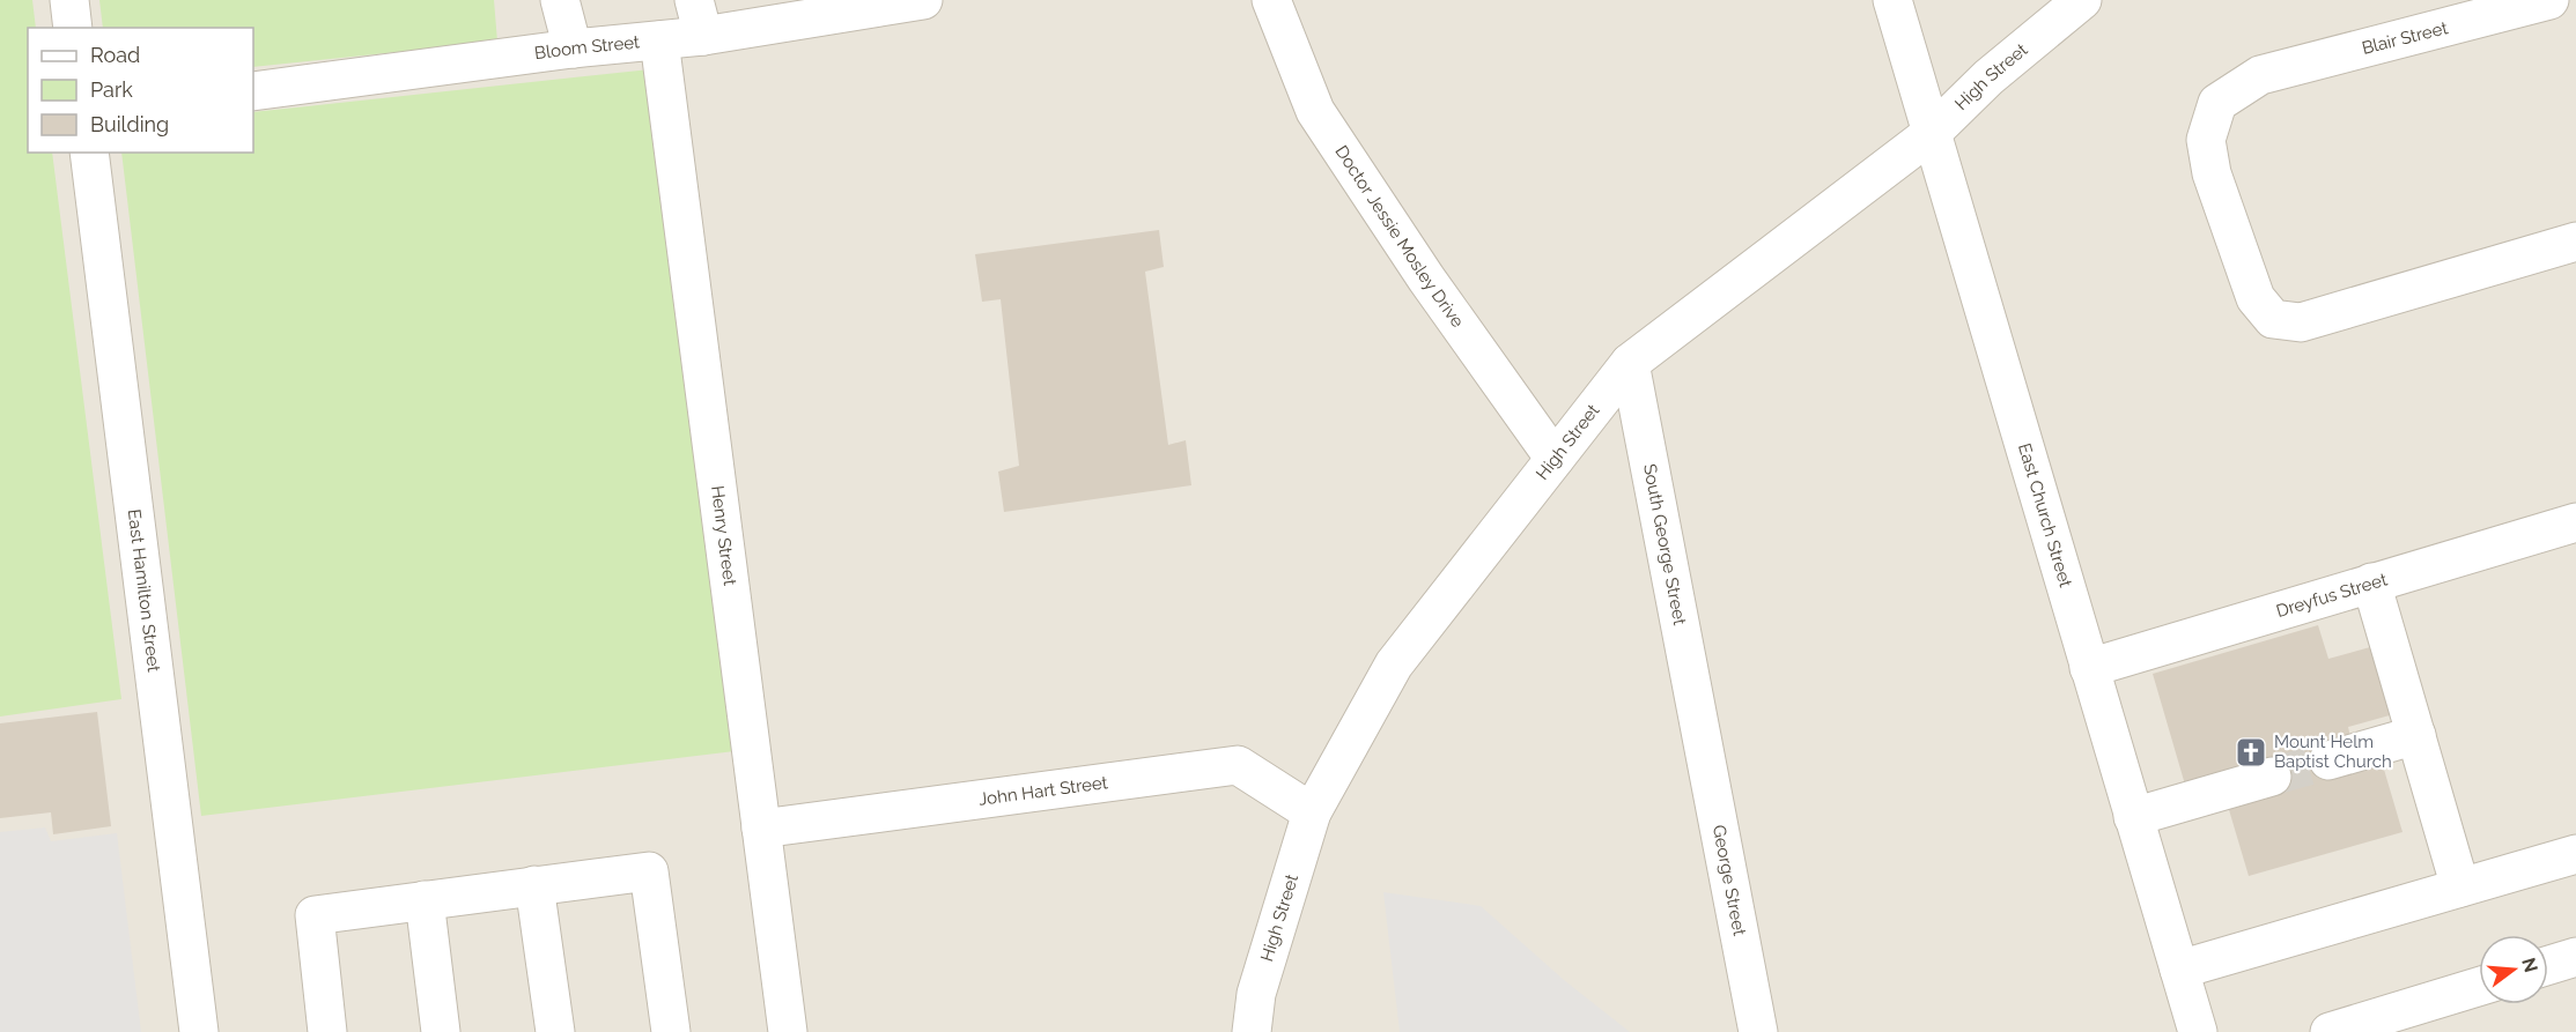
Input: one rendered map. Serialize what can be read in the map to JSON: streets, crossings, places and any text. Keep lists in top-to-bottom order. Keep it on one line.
{"streets":{"street":["Blair Street","Bloom Street","High Street","Doctor Jessie Mosley Drive","East Church Street","Henry Street","South George Street","East Hamilton Street","Dreyfus Street","John Hart Street","George Street"]},"crossings":[["Bloom Street","Henry Street"],["High Street","Doctor Jessie Mosley Drive"],["High Street","East Church Street"],["High Street","South George Street"],["High Street","John Hart Street"],["East Church Street","Dreyfus Street"],["Henry Street","John Hart Street"],["South George Street","George Street"]],"places":{"church":["Mount Helm Baptist Church"]},"legend":["Road","Park","Building"],"north":"right"}
